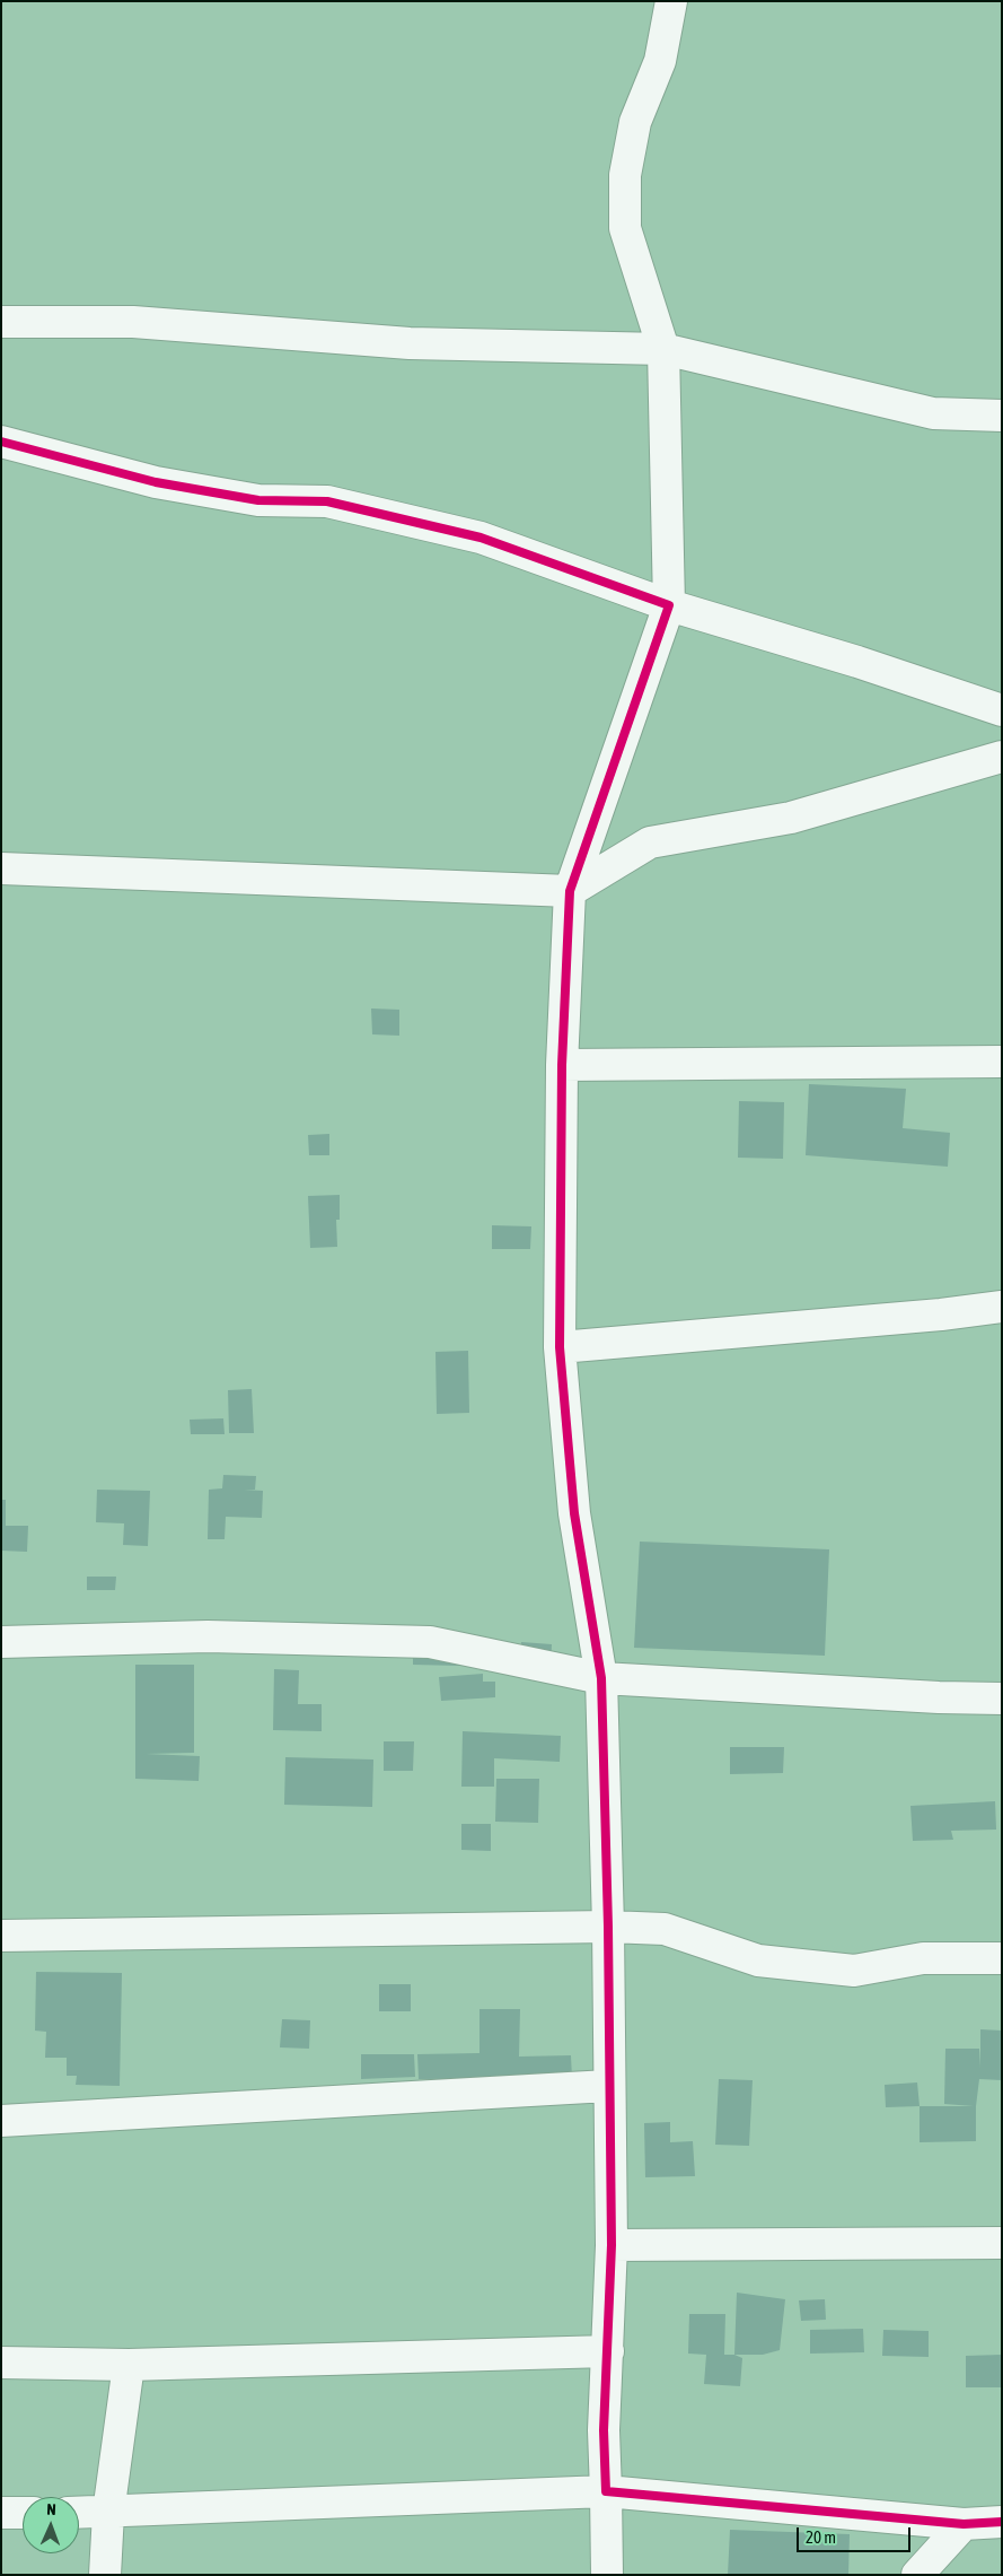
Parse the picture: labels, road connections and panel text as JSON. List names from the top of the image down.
{
  "scale_bar": "20 m",
  "north": "top"
}
